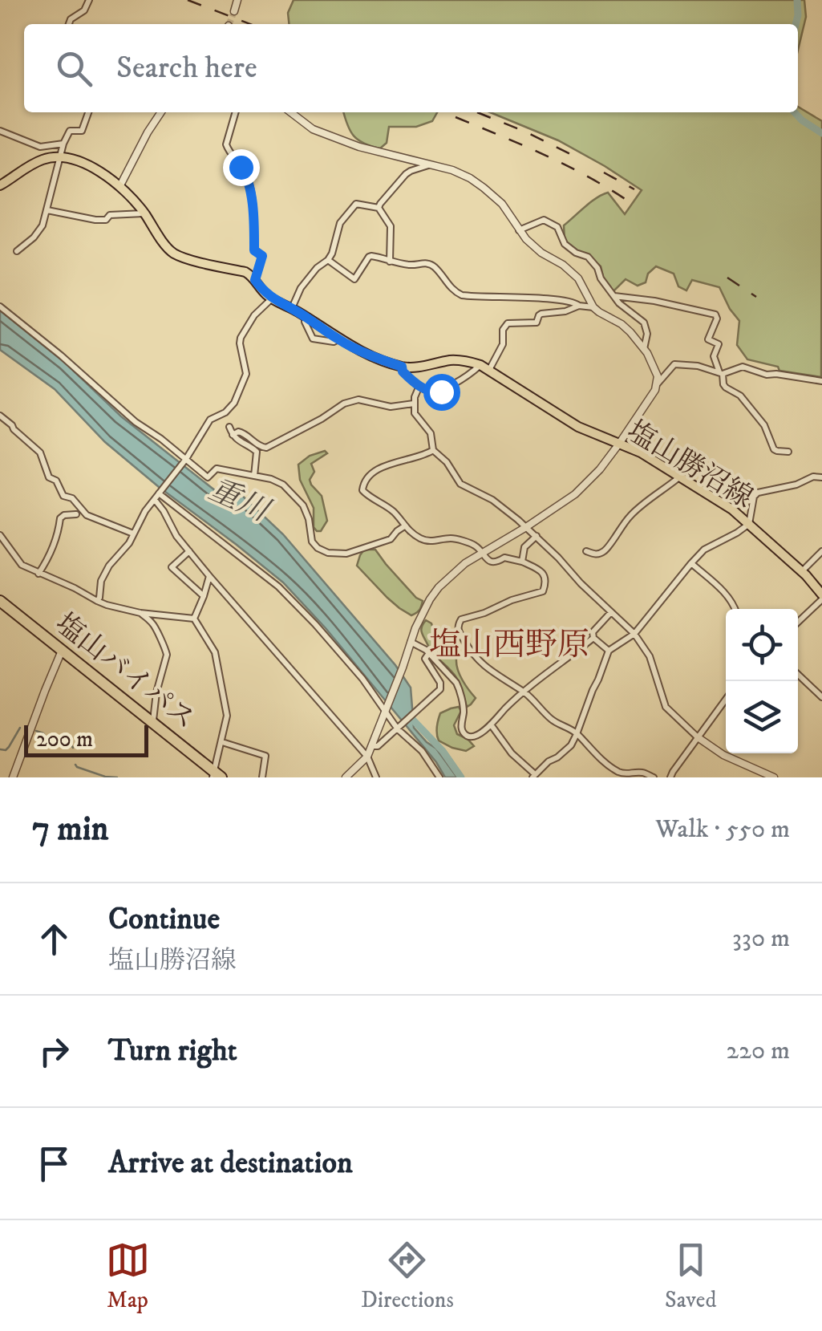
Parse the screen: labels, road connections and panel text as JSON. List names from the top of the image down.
{
  "streets": {
    "highway": ["塩山バイパス"],
    "main road": ["塩山勝沼線"]
  },
  "districts": ["塩山西野原"],
  "water": ["重川"],
  "scale_bar": "200 m",
  "page": {
    "search": "Search here",
    "scale": "200 m",
    "heading": ["7 min", "Walk · 550 m"],
    "list": [
      ["Continue", "塩山勝沼線", "330 m"],
      ["Turn right", "220 m"],
      "Arrive at destination"
    ],
    "nav": ["Map", "Directions", "Saved"]
  }
}
